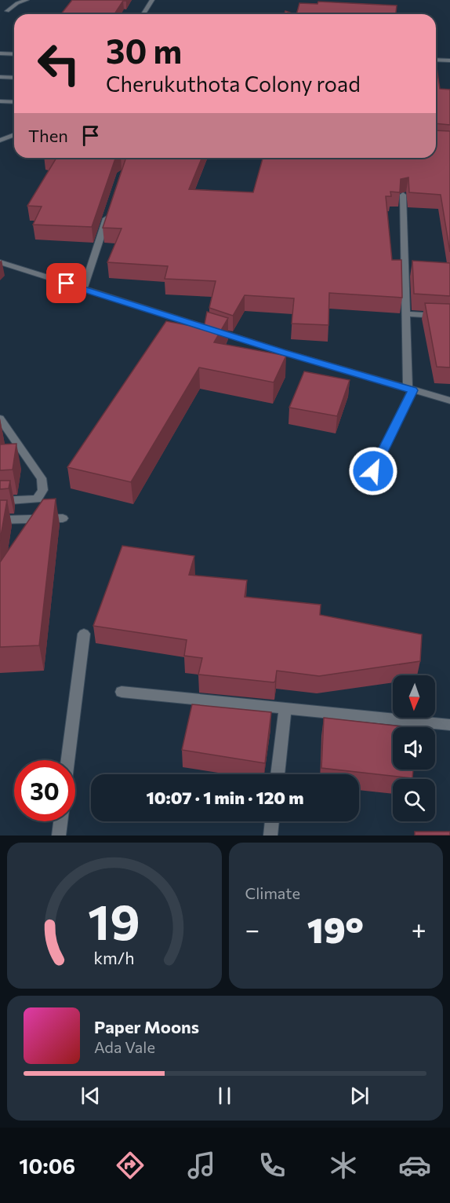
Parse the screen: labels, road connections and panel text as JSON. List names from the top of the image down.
{
  "north": "bottom",
  "page": {
    "turn": ["30 m", "Cherukuthota Colony road"],
    "then": "Then",
    "limit": "30",
    "trip": "10:07 · 1 min · 120 m",
    "tile": "Climate",
    "heat": ["−", "19°", "+"],
    "song": ["Paper Moons", "Ada Vale"],
    "tabs": "10:06",
    "gauge": ["19", "km/h"]
  }
}
